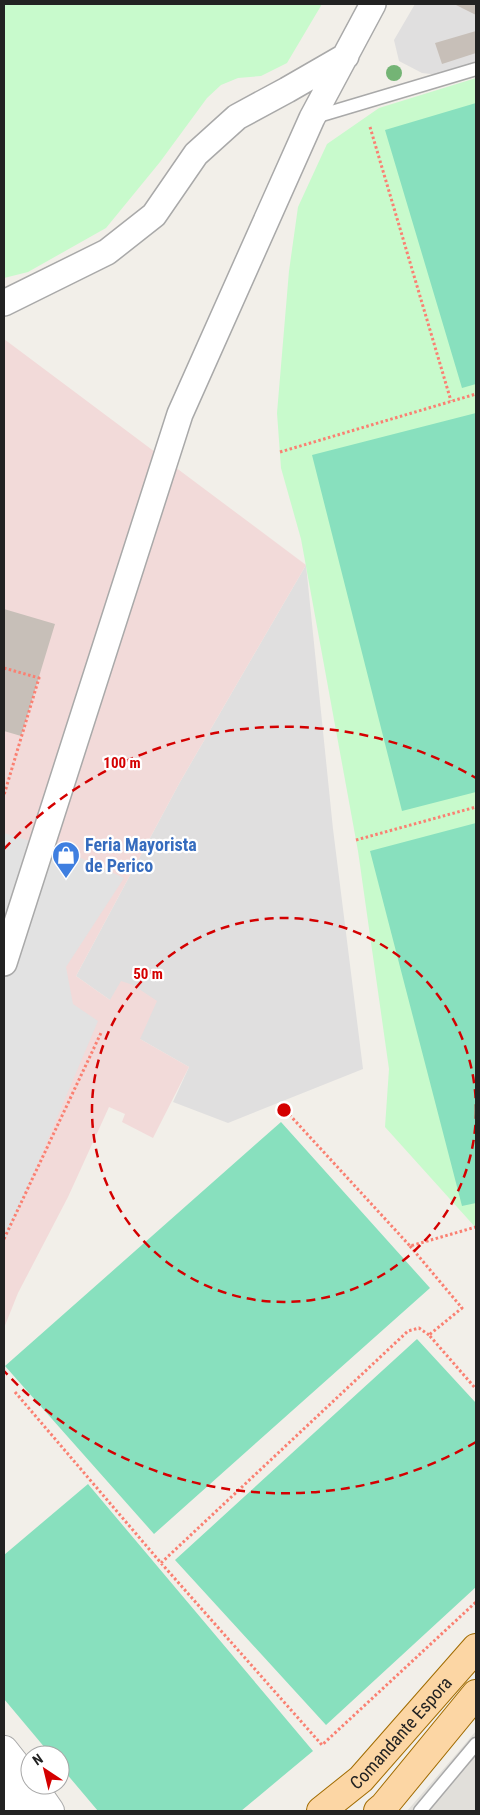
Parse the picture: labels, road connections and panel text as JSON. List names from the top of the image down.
{
  "streets": {
    "main road": ["Comandante Espora"]
  },
  "places": {
    "shop": ["Feria Mayorista de Perico"]
  },
  "north": "top left",
  "rings": ["100 m", "50 m"]
}
